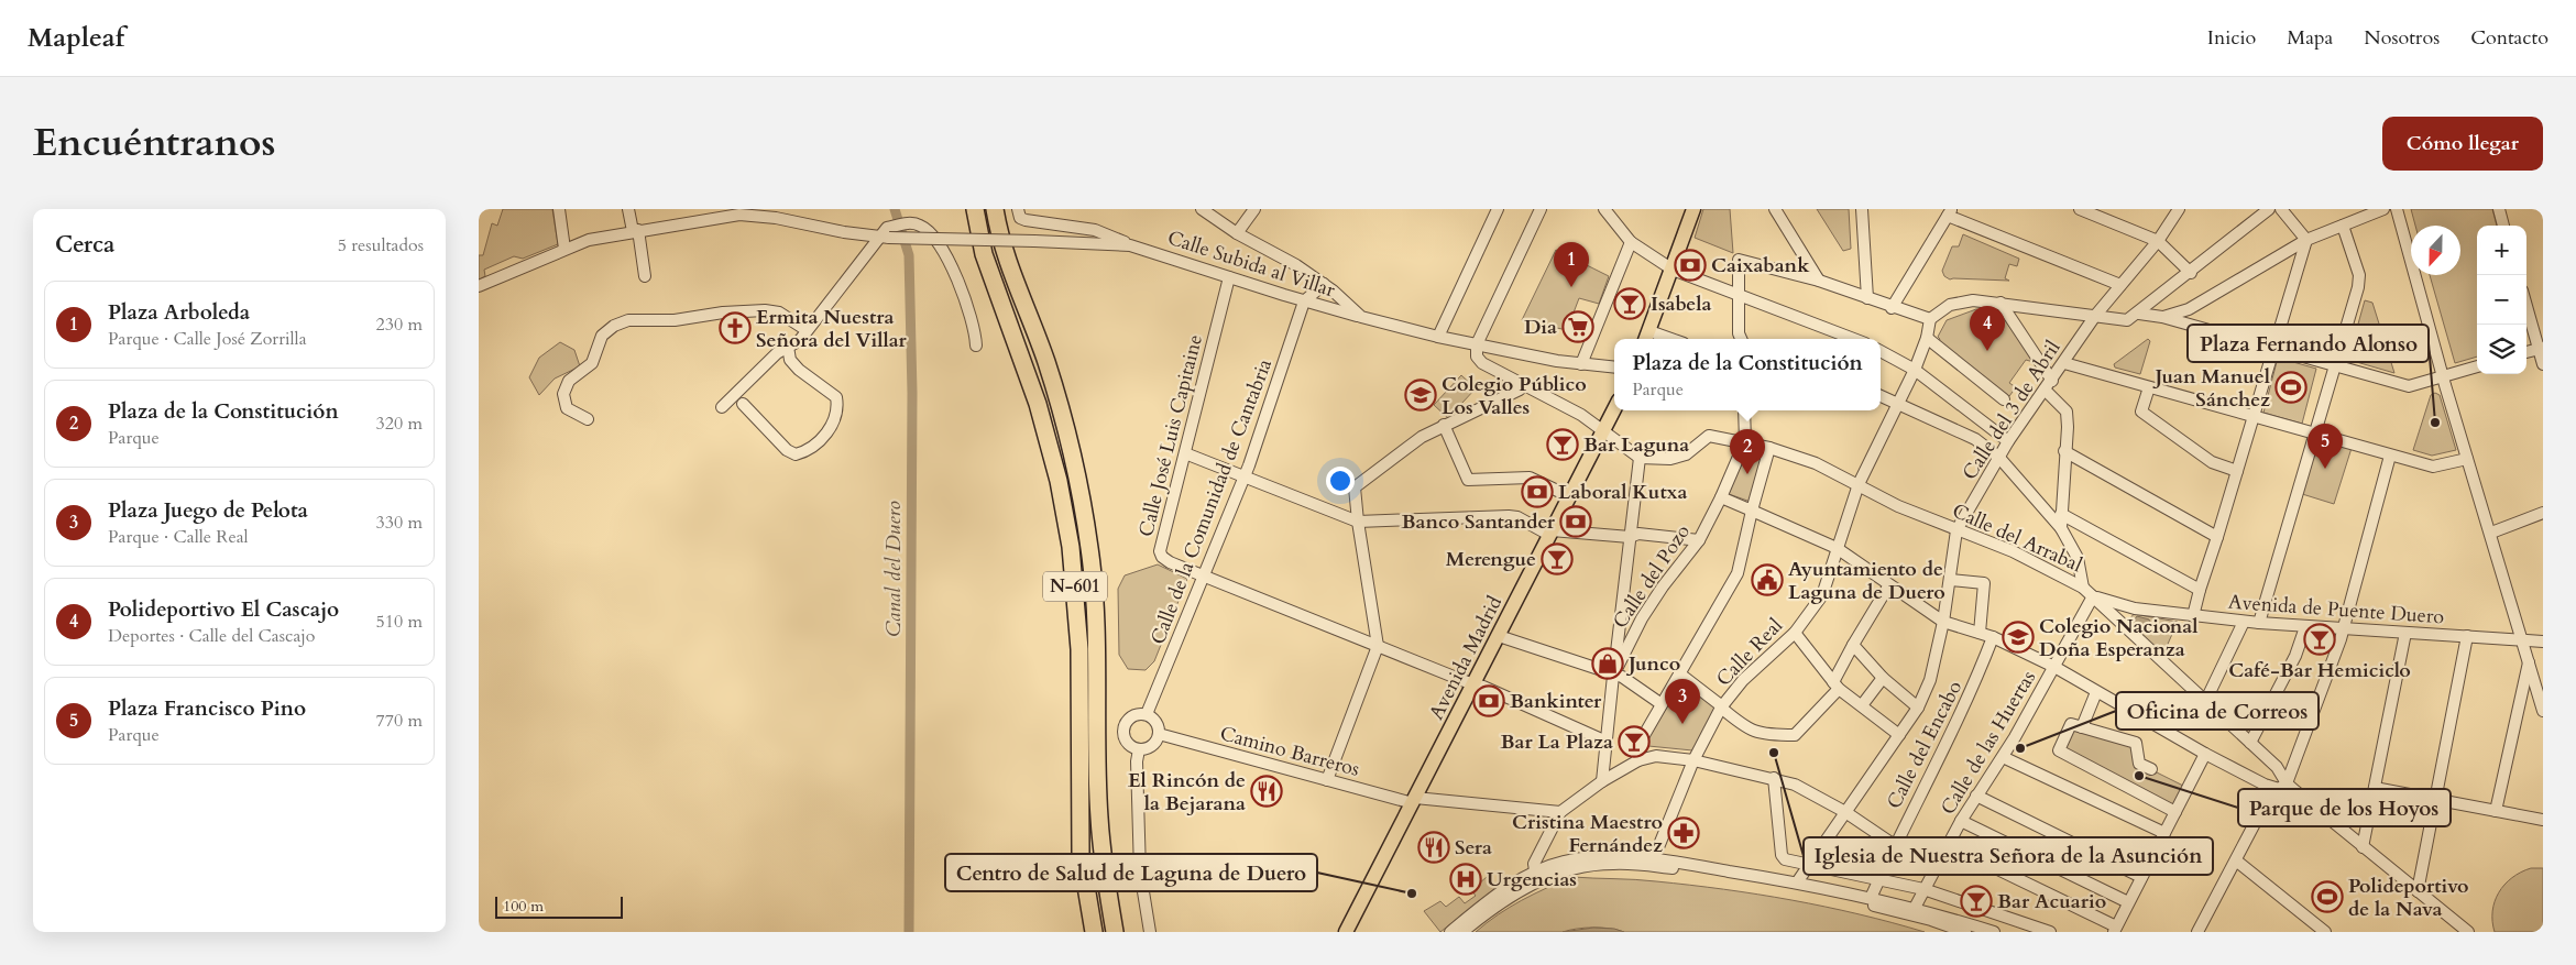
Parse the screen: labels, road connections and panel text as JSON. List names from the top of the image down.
{
  "streets": {
    "highway": ["N-601"],
    "main road": ["Avenida Madrid"],
    "street": [
      "Calle Subida al Villar",
      "Calle del 3 de Abril",
      "Calle José Luis Capitaine",
      "Calle de la Comunidad de Cantabria",
      "Calle del Arrabal",
      "Calle del Pozo",
      "Avenida de Puente Duero",
      "Calle Real",
      "Calle de las Huertas",
      "Calle del Encabo",
      "Camino Barreros"
    ]
  },
  "crossings": [
    ["Calle Subida al Villar", "Calle José Luis Capitaine"],
    ["Calle Subida al Villar", "Calle de la Comunidad de Cantabria"],
    ["Calle del 3 de Abril", "Calle del Arrabal"],
    ["Calle José Luis Capitaine", "Calle de la Comunidad de Cantabria"],
    ["Calle José Luis Capitaine", "Avenida Madrid"],
    ["Calle de la Comunidad de Cantabria", "Camino Barreros"],
    ["Calle del Arrabal", "Calle del Pozo"],
    ["Calle del Arrabal", "Avenida de Puente Duero"],
    ["Calle del Arrabal", "Calle Real"],
    ["Calle del Arrabal", "Calle de las Huertas"],
    ["Avenida de Puente Duero", "Calle de las Huertas"],
    ["Avenida Madrid", "Camino Barreros"]
  ],
  "water": ["Canal del Duero"],
  "places": {
    "bank": [
      "Caixabank",
      "Laboral Kutxa",
      "Banco Santander",
      "Bankinter"
    ],
    "bar": [
      "Isabela",
      "Bar Laguna",
      "Merengue",
      "Café-Bar Hemiciclo",
      "Bar La Plaza",
      "Bar Acuario"
    ],
    "supermarket": ["Dia"],
    "church": ["Ermita Nuestra Señora del Villar"],
    "sports": ["Juan Manuel Sánchez", "Polideportivo de la Nava"],
    "school or university": ["Colegio Público Los Valles", "Colegio Nacional Doña Esperanza"],
    "other": [
      "Plaza Fernando Alonso",
      "Oficina de Correos",
      "Iglesia de Nuestra Señora de la Asunción",
      "Parque de los Hoyos",
      "Centro de Salud de Laguna de Duero"
    ],
    "public building": ["Ayuntamiento de Laguna de Duero"],
    "shop": ["Junco"],
    "restaurant": ["El Rincón de la Bejarana", "Sera"],
    "pharmacy": ["Cristina Maestro Fernández"],
    "hospital": ["Urgencias"]
  },
  "scale_bar": "100 m",
  "north": "bottom",
  "page": {
    "header": "Mapleaf",
    "nav": [
      "Inicio",
      "Mapa",
      "Nosotros",
      "Contacto"
    ],
    "title": "Encuéntranos",
    "buttons": "Cómo llegar",
    "heading": ["Cerca", "5 resultados"],
    "map_buttons": ["+", "−"],
    "pins": [
      "1",
      "4",
      "5",
      "2",
      "3"
    ],
    "list": [
      {
        "mark": "1",
        "name": "Plaza Arboleda",
        "note": "Parque · Calle José Zorrilla",
        "value": "230 m"
      },
      {
        "mark": "2",
        "name": "Plaza de la Constitución",
        "note": "Parque",
        "value": "320 m"
      },
      {
        "mark": "3",
        "name": "Plaza Juego de Pelota",
        "note": "Parque · Calle Real",
        "value": "330 m"
      },
      {
        "mark": "4",
        "name": "Polideportivo El Cascajo",
        "note": "Deportes · Calle del Cascajo",
        "value": "510 m"
      },
      {
        "mark": "5",
        "name": "Plaza Francisco Pino",
        "note": "Parque",
        "value": "770 m"
      }
    ],
    "popup": ["Plaza de la Constitución", "Parque"],
    "scale": "100 m"
  }
}
